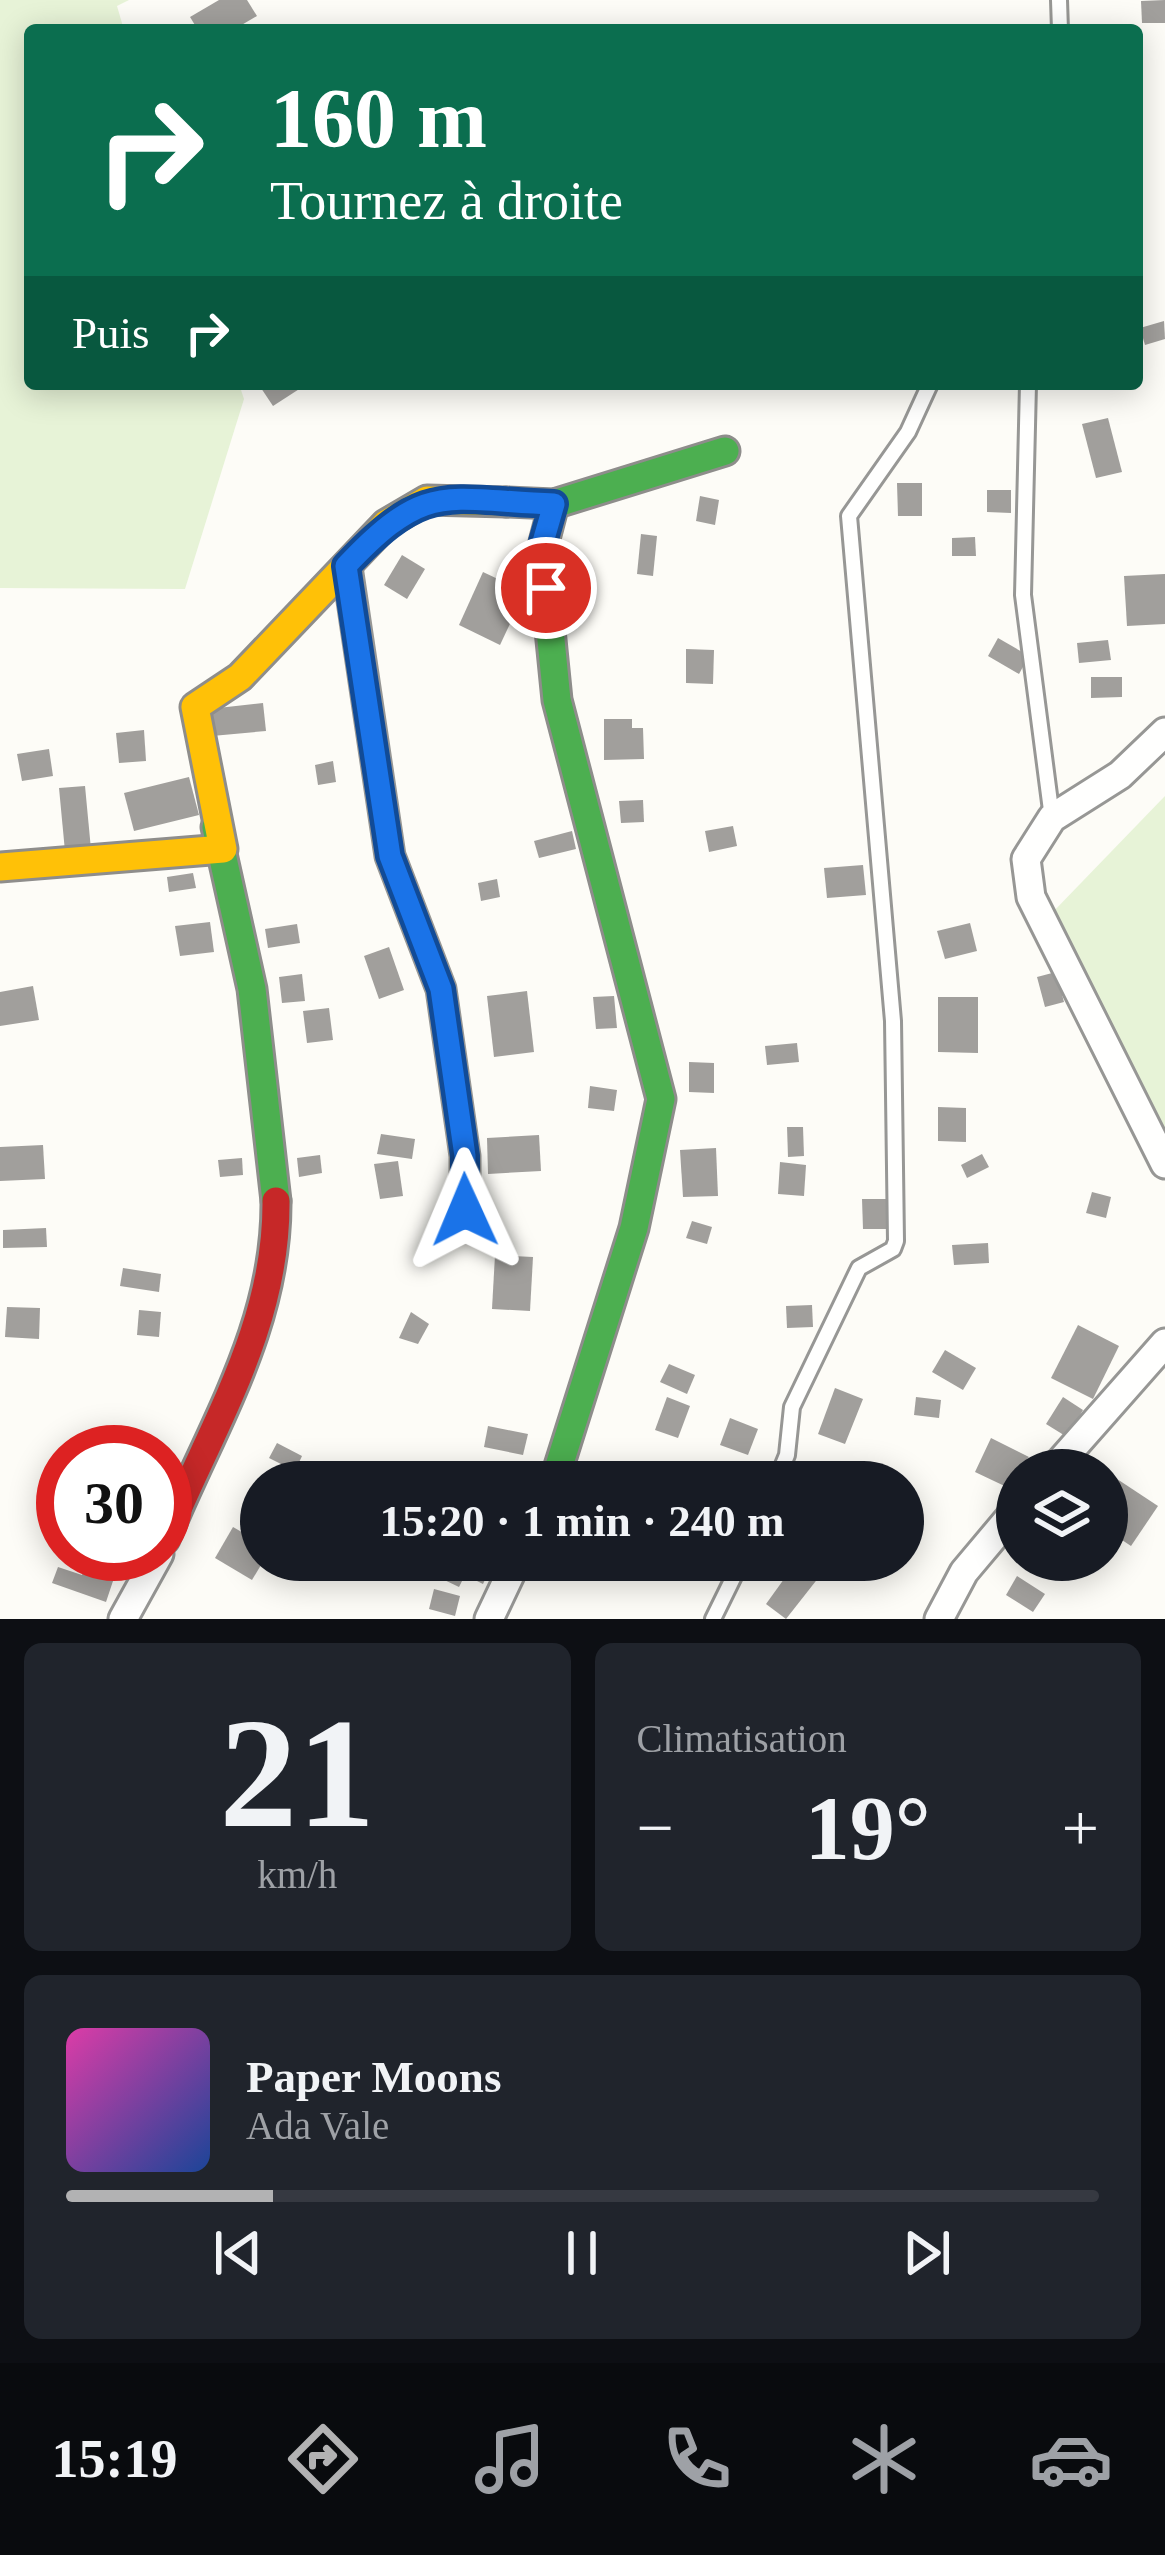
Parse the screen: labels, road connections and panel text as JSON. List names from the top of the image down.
{
  "page": {
    "turn": ["160 m", "Tournez à droite"],
    "then": "Puis",
    "limit": "30",
    "trip": "15:20 · 1 min · 240 m",
    "tile": [
      ["21", "km/h"],
      "Climatisation"
    ],
    "heat": ["−", "19°", "+"],
    "song": ["Paper Moons", "Ada Vale"],
    "tabs": "15:19"
  }
}
